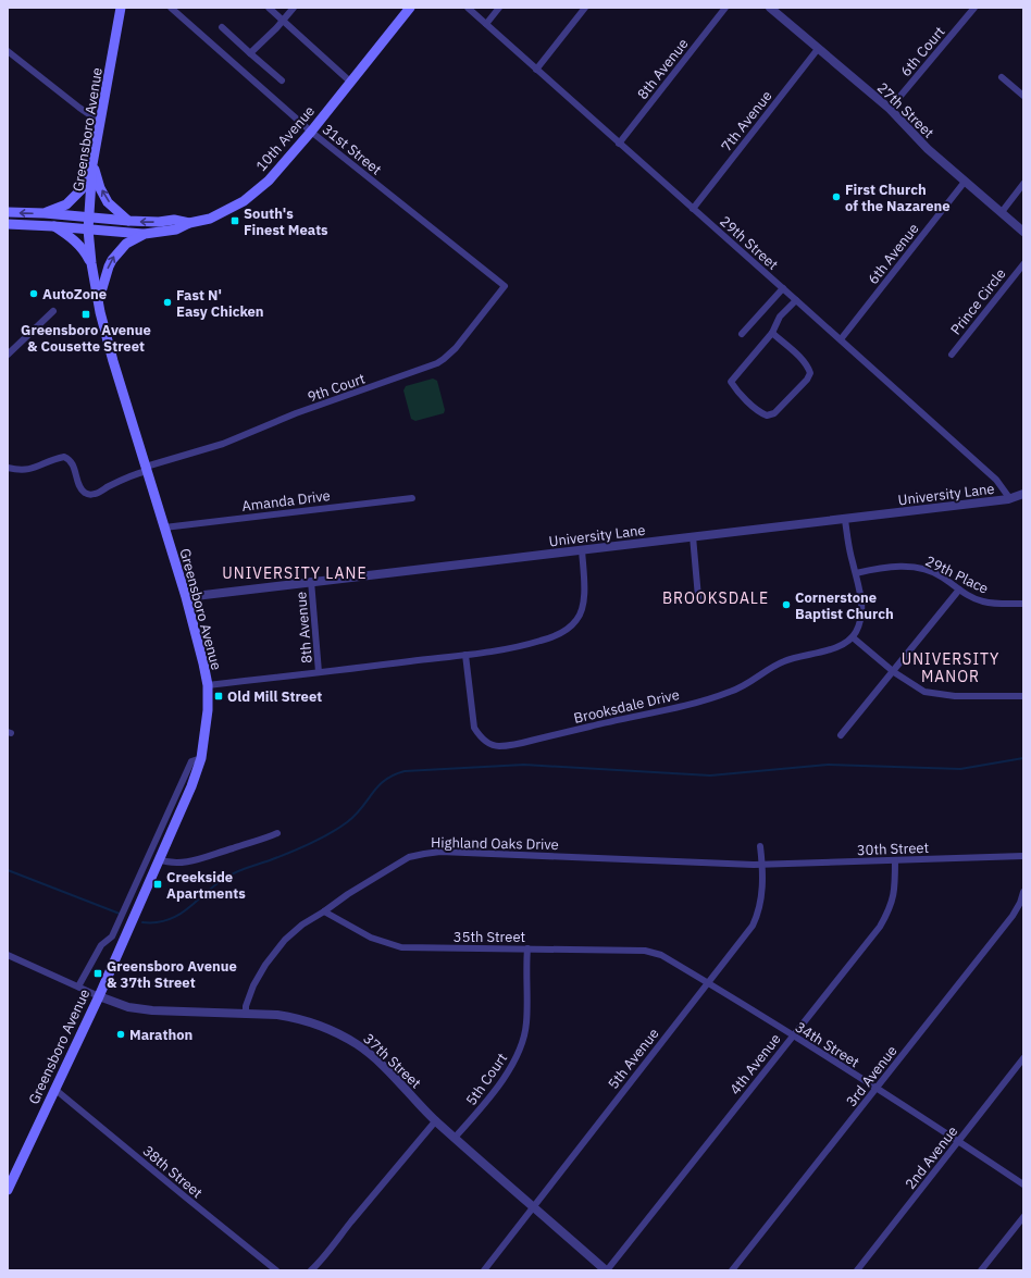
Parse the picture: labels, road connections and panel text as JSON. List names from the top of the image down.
{
  "streets": {
    "main road": ["Greensboro Avenue", "10th Avenue"],
    "street": [
      "6th Court",
      "8th Avenue",
      "27th Street",
      "7th Avenue",
      "31st Street",
      "29th Street",
      "6th Avenue",
      "Prince Circle",
      "9th Court",
      "University Lane",
      "Amanda Drive",
      "29th Place",
      "Brooksdale Drive",
      "Highland Oaks Drive",
      "30th Street",
      "35th Street",
      "34th Street",
      "5th Avenue",
      "37th Street",
      "4th Avenue",
      "3rd Avenue",
      "5th Court",
      "2nd Avenue",
      "38th Street"
    ]
  },
  "crossings": [
    ["6th Court", "27th Street"],
    ["8th Avenue", "29th Street"],
    ["8th Avenue", "University Lane"],
    ["27th Street", "7th Avenue"],
    ["27th Street", "6th Avenue"],
    ["7th Avenue", "29th Street"],
    ["Greensboro Avenue", "9th Court"],
    ["Greensboro Avenue", "University Lane"],
    ["Greensboro Avenue", "Amanda Drive"],
    ["Greensboro Avenue", "37th Street"],
    ["Greensboro Avenue", "38th Street"],
    ["10th Avenue", "31st Street"],
    ["31st Street", "9th Court"],
    ["29th Street", "6th Avenue"],
    ["29th Street", "University Lane"],
    ["Highland Oaks Drive", "30th Street"],
    ["Highland Oaks Drive", "35th Street"],
    ["Highland Oaks Drive", "5th Avenue"],
    ["Highland Oaks Drive", "37th Street"],
    ["30th Street", "5th Avenue"],
    ["30th Street", "4th Avenue"],
    ["35th Street", "34th Street"],
    ["35th Street", "5th Court"],
    ["34th Street", "5th Avenue"],
    ["34th Street", "4th Avenue"],
    ["34th Street", "3rd Avenue"],
    ["34th Street", "2nd Avenue"],
    ["5th Avenue", "37th Street"],
    ["37th Street", "4th Avenue"],
    ["37th Street", "5th Court"]
  ],
  "districts": ["UNIVERSITY LANE", "BROOKSDALE", "UNIVERSITY MANOR"],
  "places": {
    "other": [
      "First Church of the Nazarene",
      "AutoZone",
      "Fast N' Easy Chicken",
      "Cornerstone Baptist Church",
      "Marathon"
    ],
    "transit": [
      "South's Finest Meats",
      "Greensboro Avenue & Cousette Street",
      "Old Mill Street",
      "Creekside Apartments",
      "Greensboro Avenue & 37th Street"
    ]
  }
}
